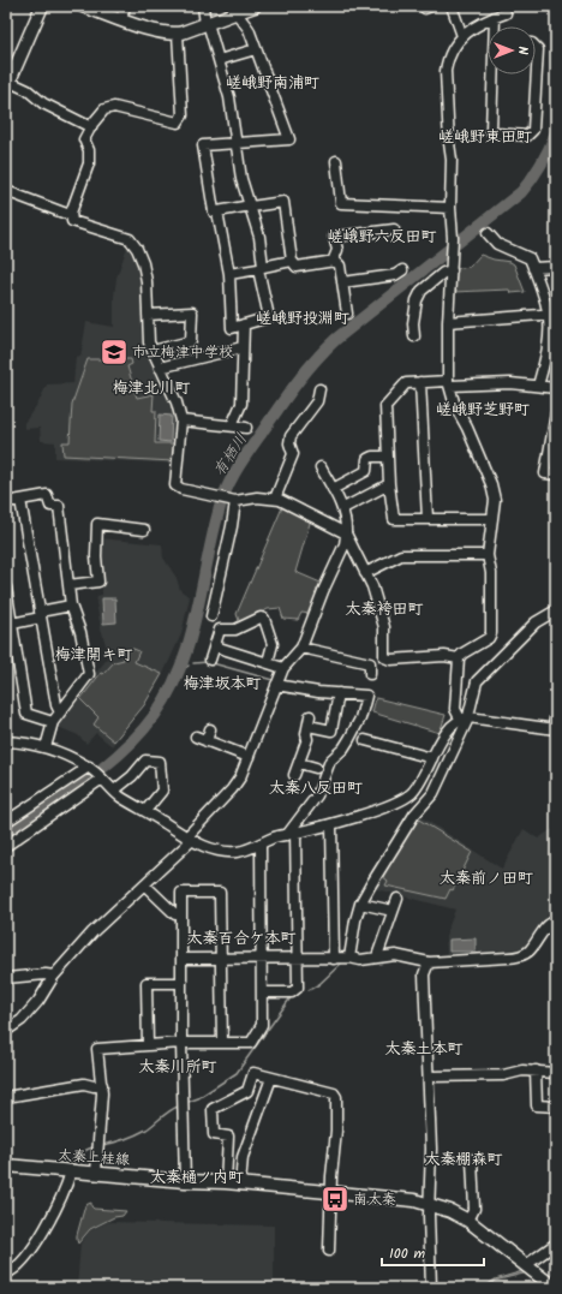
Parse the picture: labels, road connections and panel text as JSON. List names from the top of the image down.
{
  "streets": {
    "main road": ["太秦上桂線"]
  },
  "districts": [
    "嵯峨野南浦町",
    "嵯峨野東田町",
    "嵯峨野六反田町",
    "嵯峨野投淵町",
    "梅津北川町",
    "嵯峨野芝野町",
    "太秦袴田町",
    "梅津開キ町",
    "梅津坂本町",
    "太秦八反田町",
    "太秦前ノ田町",
    "太秦百合ケ本町",
    "太秦土本町",
    "太秦川所町",
    "太秦棚森町",
    "太秦樋ノ内町"
  ],
  "water": ["有栖川"],
  "places": {
    "school or university": ["市立梅津中学校"],
    "bus stop": ["南太秦"]
  },
  "scale_bar": "100 m",
  "north": "right"
}
